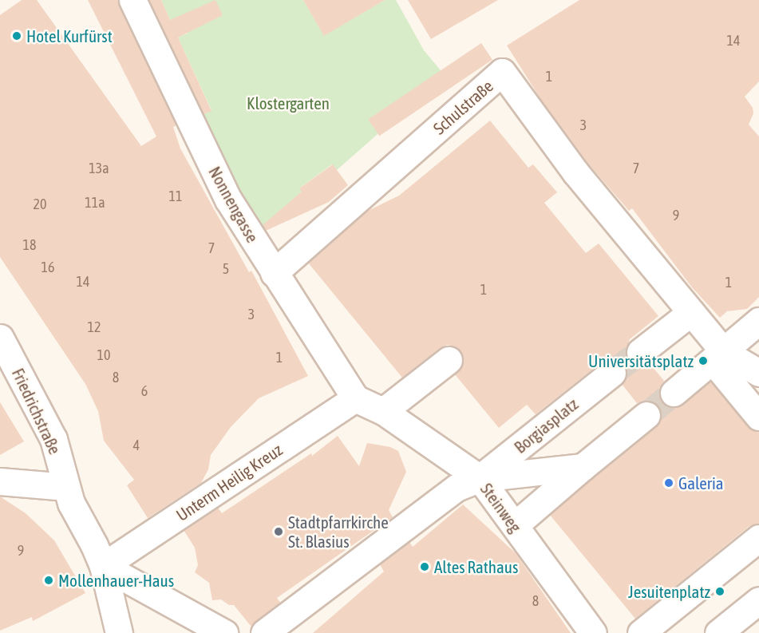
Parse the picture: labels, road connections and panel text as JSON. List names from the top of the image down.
{
  "streets": {
    "street": [
      "Schulstraße",
      "Nonnengasse",
      "Friedrichstraße",
      "Borgiasplatz",
      "Unterm Heilig Kreuz",
      "Steinweg"
    ]
  },
  "crossings": [
    ["Schulstraße", "Nonnengasse"],
    ["Nonnengasse", "Unterm Heilig Kreuz"],
    ["Nonnengasse", "Steinweg"],
    ["Borgiasplatz", "Steinweg"],
    ["Unterm Heilig Kreuz", "Steinweg"]
  ],
  "parks": ["Klostergarten"],
  "places": [
    "Hotel Kurfürst",
    "Universitätsplatz",
    "Galeria",
    "Stadtpfarrkirche St. Blasius",
    "Altes Rathaus",
    "Mollenhauer-Haus",
    "Jesuitenplatz"
  ],
  "house_numbers": [
    "14",
    "1",
    "3",
    "13a",
    "7",
    "11",
    "11a",
    "20",
    "9",
    "18",
    "7",
    "16",
    "5",
    "14",
    "1",
    "1",
    "3",
    "12",
    "10",
    "1",
    "8",
    "6",
    "4",
    "9",
    "8"
  ]
}
